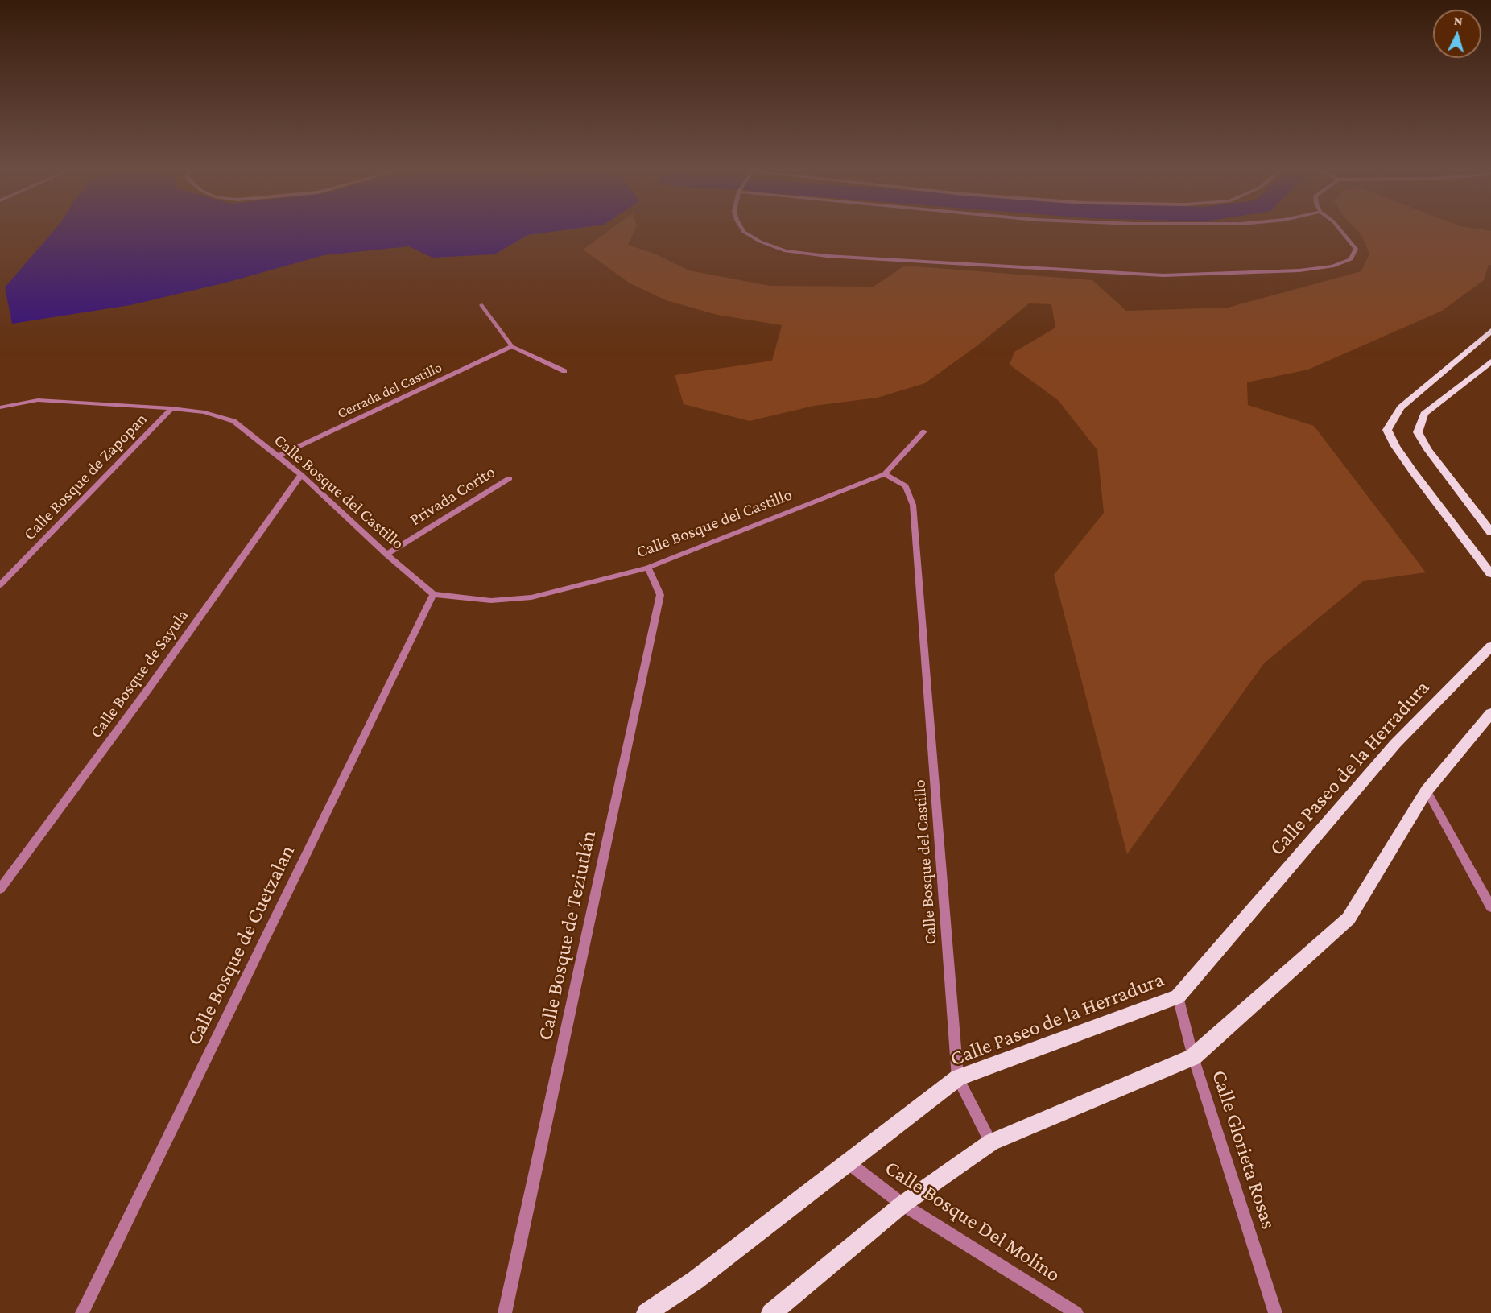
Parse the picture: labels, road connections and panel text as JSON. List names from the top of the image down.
{
  "streets": {
    "main road": ["Calle Paseo de la Herradura"],
    "street": [
      "Cerrada del Castillo",
      "Calle Bosque de Zapopan",
      "Calle Bosque del Castillo",
      "Privada Corito",
      "Calle Bosque de Sayula",
      "Calle Bosque de Teziutlán",
      "Calle Bosque de Cuetzalan",
      "Calle Glorieta Rosas",
      "Calle Bosque Del Molino"
    ]
  },
  "crossings": [
    ["Cerrada del Castillo", "Calle Bosque del Castillo"],
    ["Calle Bosque de Zapopan", "Calle Bosque del Castillo"],
    ["Calle Bosque del Castillo", "Privada Corito"],
    ["Calle Bosque del Castillo", "Calle Bosque de Sayula"],
    ["Calle Bosque del Castillo", "Calle Paseo de la Herradura"],
    ["Calle Bosque del Castillo", "Calle Bosque de Teziutlán"],
    ["Calle Bosque del Castillo", "Calle Bosque de Cuetzalan"],
    ["Calle Paseo de la Herradura", "Calle Glorieta Rosas"],
    ["Calle Paseo de la Herradura", "Calle Bosque Del Molino"]
  ],
  "north": "top"
}
